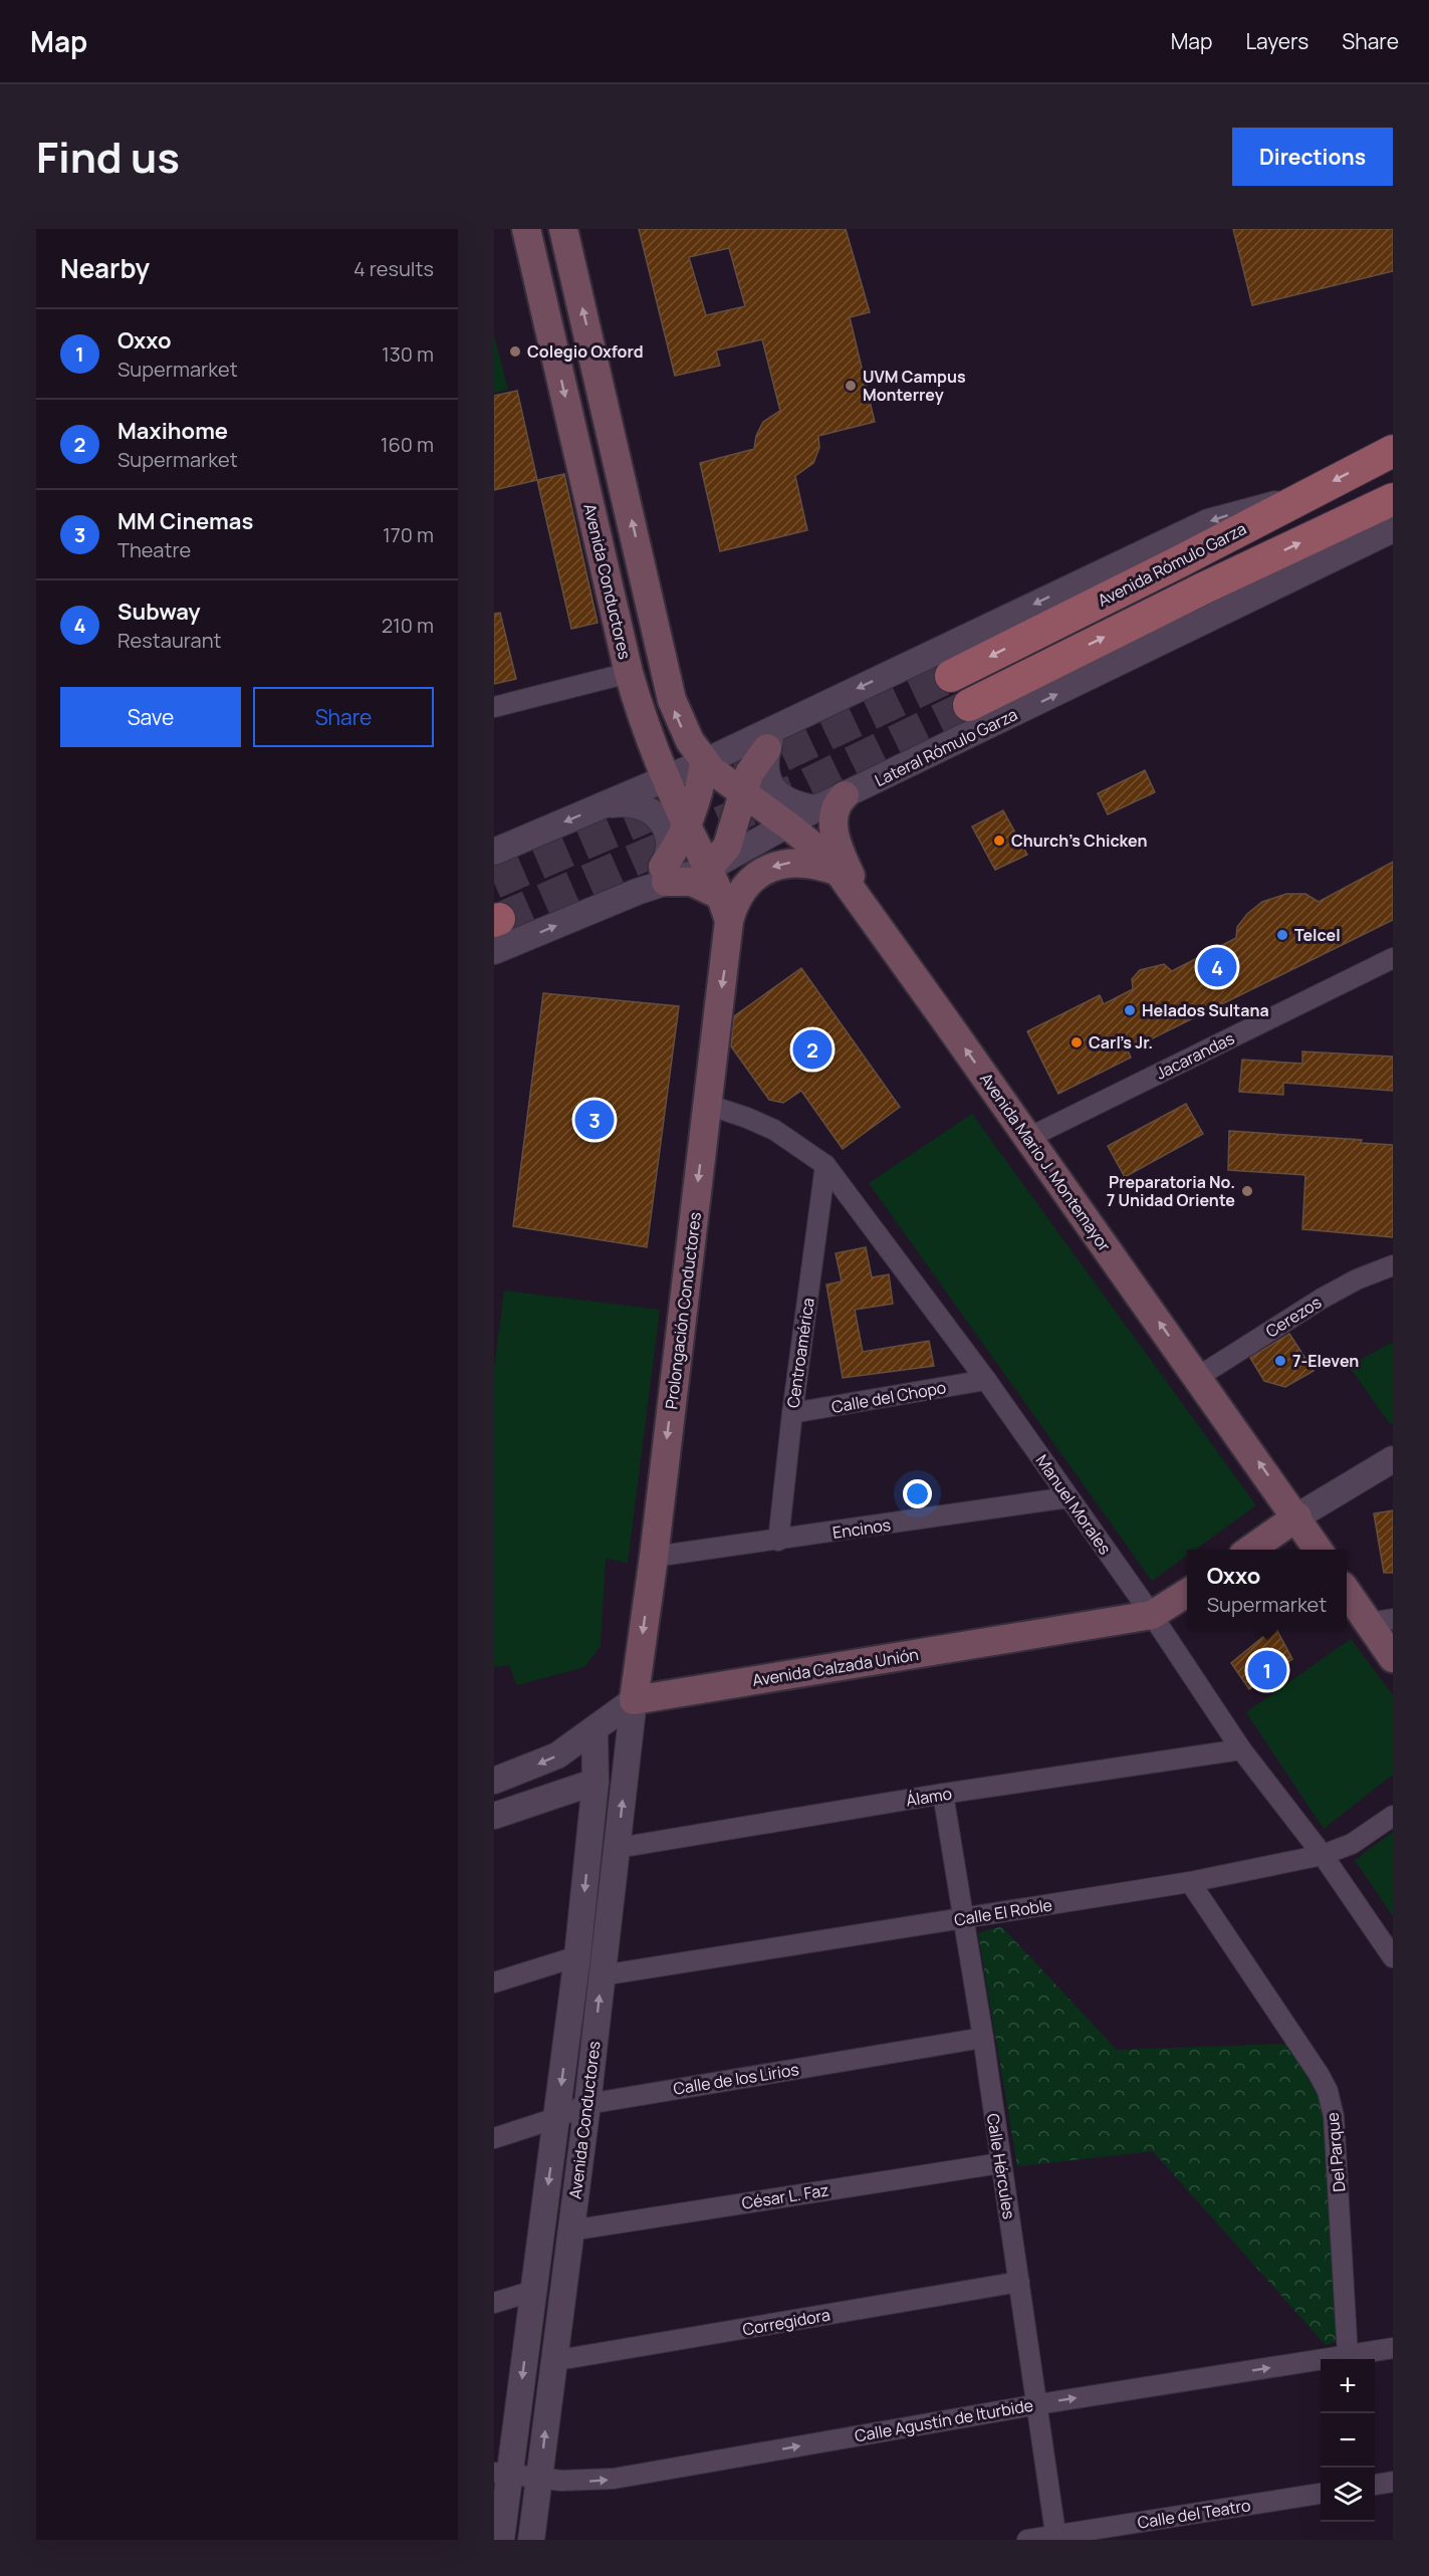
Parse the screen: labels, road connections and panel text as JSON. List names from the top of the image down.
{
  "streets": {
    "main road": [
      "Avenida Rómulo Garza",
      "Avenida Conductores",
      "Avenida Mario J. Montemayor",
      "Prolongación Conductores",
      "Avenida Calzada Unión"
    ],
    "street": [
      "Lateral Rómulo Garza",
      "Jacarandas",
      "Cerezos",
      "Centroamérica",
      "Calle del Chopo",
      "Manuel Morales",
      "Encinos",
      "Álamo",
      "Calle El Roble",
      "Calle de los Lirios",
      "Del Parque",
      "Calle Hércules",
      "César L. Faz",
      "Corregidora",
      "Calle Agustín de Iturbide",
      "Calle del Teatro"
    ]
  },
  "crossings": [
    ["Avenida Conductores", "Lateral Rómulo Garza"],
    ["Avenida Conductores", "Prolongación Conductores"],
    ["Avenida Conductores", "Avenida Calzada Unión"],
    ["Avenida Conductores", "Álamo"],
    ["Avenida Conductores", "Calle El Roble"],
    ["Avenida Conductores", "Calle de los Lirios"],
    ["Avenida Conductores", "César L. Faz"],
    ["Avenida Conductores", "Corregidora"],
    ["Avenida Conductores", "Calle Agustín de Iturbide"],
    ["Lateral Rómulo Garza", "Avenida Mario J. Montemayor"],
    ["Jacarandas", "Avenida Mario J. Montemayor"],
    ["Avenida Mario J. Montemayor", "Prolongación Conductores"],
    ["Avenida Mario J. Montemayor", "Cerezos"],
    ["Prolongación Conductores", "Manuel Morales"],
    ["Prolongación Conductores", "Encinos"],
    ["Prolongación Conductores", "Avenida Calzada Unión"],
    ["Centroamérica", "Calle del Chopo"],
    ["Centroamérica", "Manuel Morales"],
    ["Centroamérica", "Encinos"],
    ["Calle del Chopo", "Manuel Morales"],
    ["Manuel Morales", "Encinos"],
    ["Manuel Morales", "Avenida Calzada Unión"],
    ["Manuel Morales", "Álamo"],
    ["Manuel Morales", "Calle El Roble"],
    ["Álamo", "Calle Hércules"],
    ["Calle El Roble", "Del Parque"],
    ["Calle El Roble", "Calle Hércules"],
    ["Calle de los Lirios", "Calle Hércules"],
    ["Del Parque", "Calle Agustín de Iturbide"],
    ["Calle Hércules", "César L. Faz"],
    ["Calle Hércules", "Corregidora"],
    ["Calle Hércules", "Calle Agustín de Iturbide"],
    ["Calle Hércules", "Calle del Teatro"]
  ],
  "one_way": ["Avenida Mario J. Montemayor", "Prolongación Conductores", "Calle Agustín de Iturbide"],
  "places": [
    "Colegio Oxford",
    "UVM Campus Monterrey",
    "Church's Chicken",
    "Telcel",
    "Helados Sultana",
    "Carl's Jr.",
    "Preparatoria No. 7 Unidad Oriente",
    "7-Eleven"
  ],
  "page": {
    "header": "Map",
    "nav": ["Map", "Layers", "Share"],
    "title": "Find us",
    "buttons": [
      "Directions",
      ["Save", "Share"]
    ],
    "heading": ["Nearby", "4 results"],
    "list": [
      {
        "mark": "1",
        "name": "Oxxo",
        "note": "Supermarket",
        "value": "130 m"
      },
      {
        "mark": "2",
        "name": "Maxihome",
        "note": "Supermarket",
        "value": "160 m"
      },
      {
        "mark": "3",
        "name": "MM Cinemas",
        "note": "Theatre",
        "value": "170 m"
      },
      {
        "mark": "4",
        "name": "Subway",
        "note": "Restaurant",
        "value": "210 m"
      }
    ],
    "pins": [
      "4",
      "2",
      "3",
      "1"
    ],
    "popup": ["Oxxo", "Supermarket"],
    "map_buttons": ["+", "−"]
  }
}
